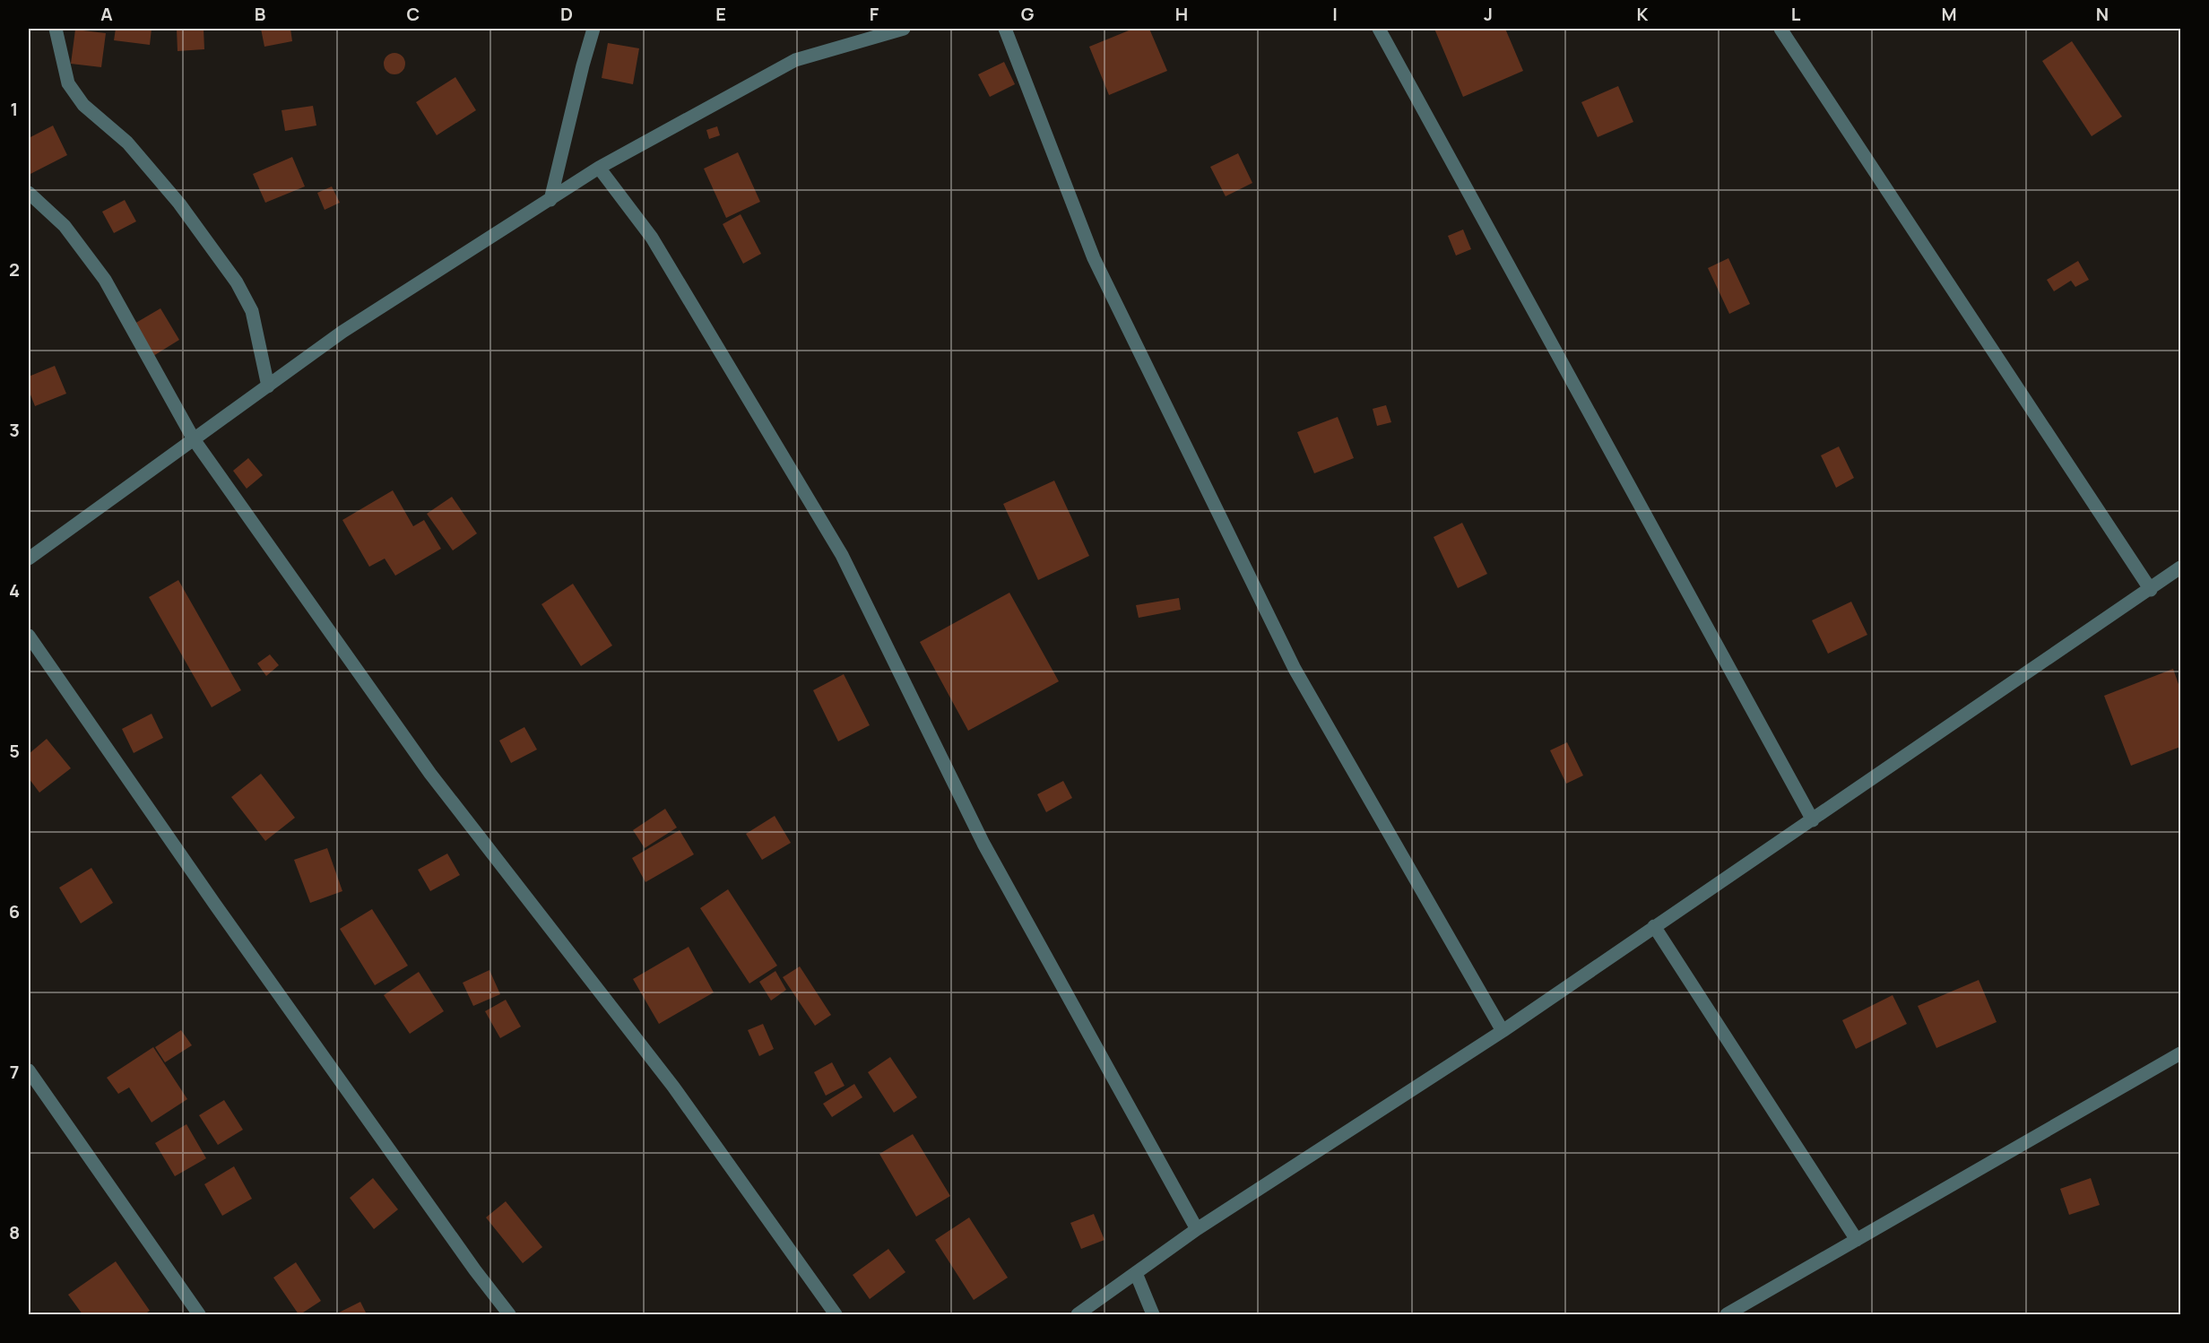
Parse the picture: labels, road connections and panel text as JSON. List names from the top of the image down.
{
  "grid": {
    "columns": [
      "A",
      "B",
      "C",
      "D",
      "E",
      "F",
      "G",
      "H",
      "I",
      "J",
      "K",
      "L",
      "M",
      "N"
    ],
    "rows": [
      "1",
      "2",
      "3",
      "4",
      "5",
      "6",
      "7",
      "8"
    ]
  }
}
